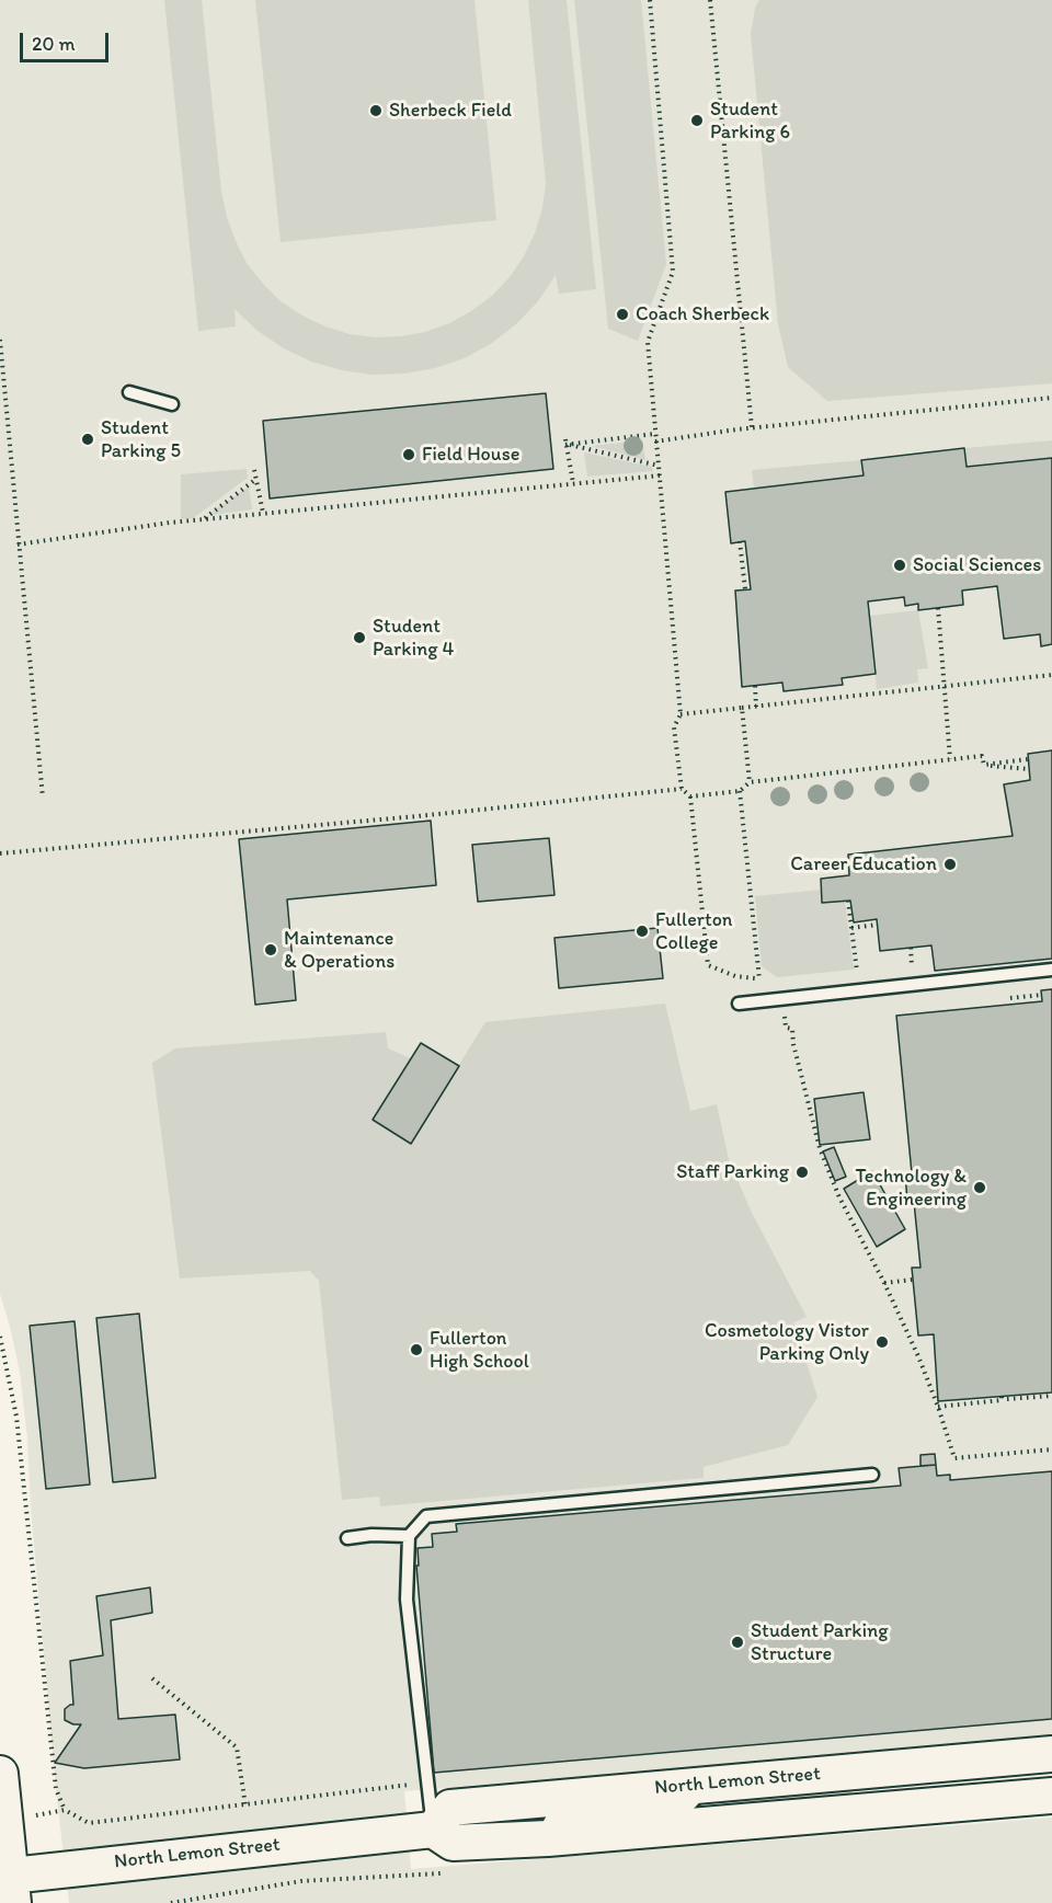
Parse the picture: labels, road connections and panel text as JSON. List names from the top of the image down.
{
  "streets": {
    "street": ["North Lemon Street"]
  },
  "places": [
    "Sherbeck Field",
    "Student Parking 6",
    "Coach Sherbeck",
    "Student Parking 5",
    "Field House",
    "Social Sciences",
    "Student Parking 4",
    "Career Education",
    "Fullerton College",
    "Maintenance & Operations",
    "Staff Parking",
    "Technology & Engineering",
    "Cosmetology Vistor Parking Only",
    "Fullerton High School",
    "Student Parking Structure"
  ],
  "scale_bar": "20 m"
}
